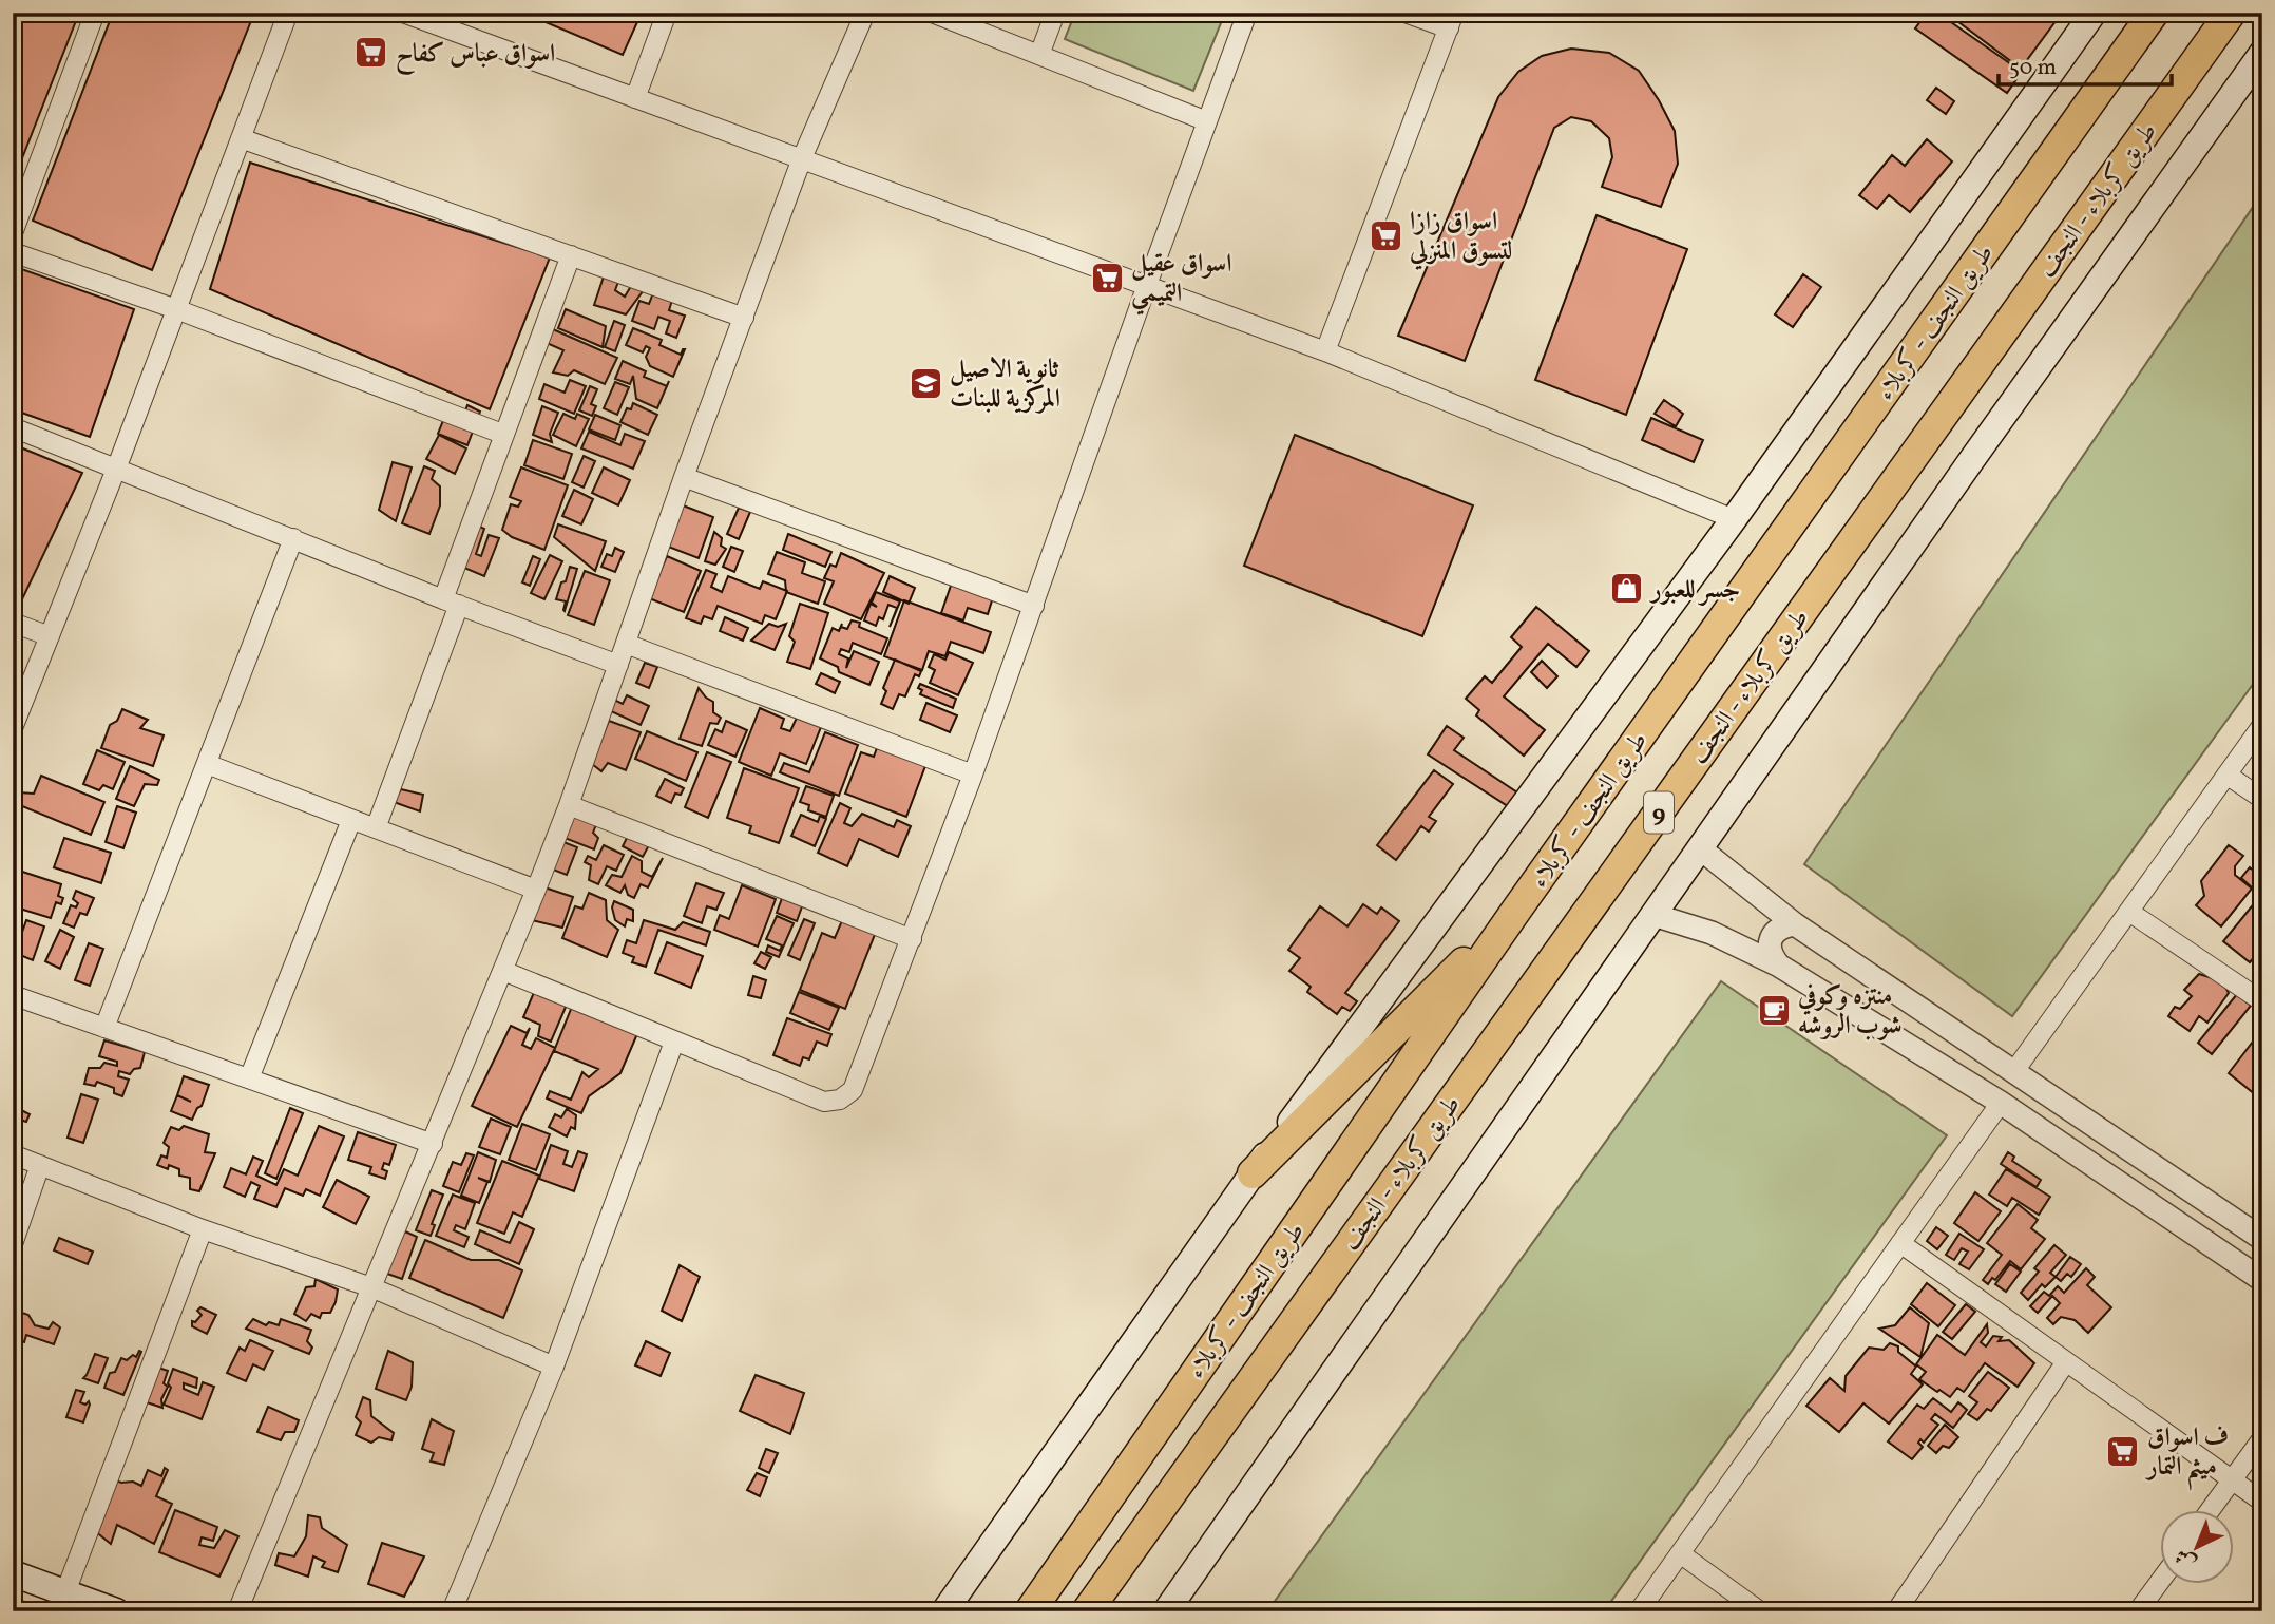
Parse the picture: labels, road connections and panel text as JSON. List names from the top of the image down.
{
  "streets": {
    "highway": ["طريق کربلاء - النجف", "طريق النجف - کربلاء", "9"]
  },
  "places": {
    "supermarket": [
      "اسواق عباس كفاح",
      "اسواق زازا لتسوق المنزلي",
      "اسواق عقيل التميمي",
      "ف اسواق ميثم التمار"
    ],
    "school or university": ["ثانوية الاصيل المركزية للبنات"],
    "shop": ["جسر للعبور"],
    "cafe": ["منتزه وكوفي شوب الروشه"]
  },
  "scale_bar": "50 m",
  "north": "bottom left"
}
